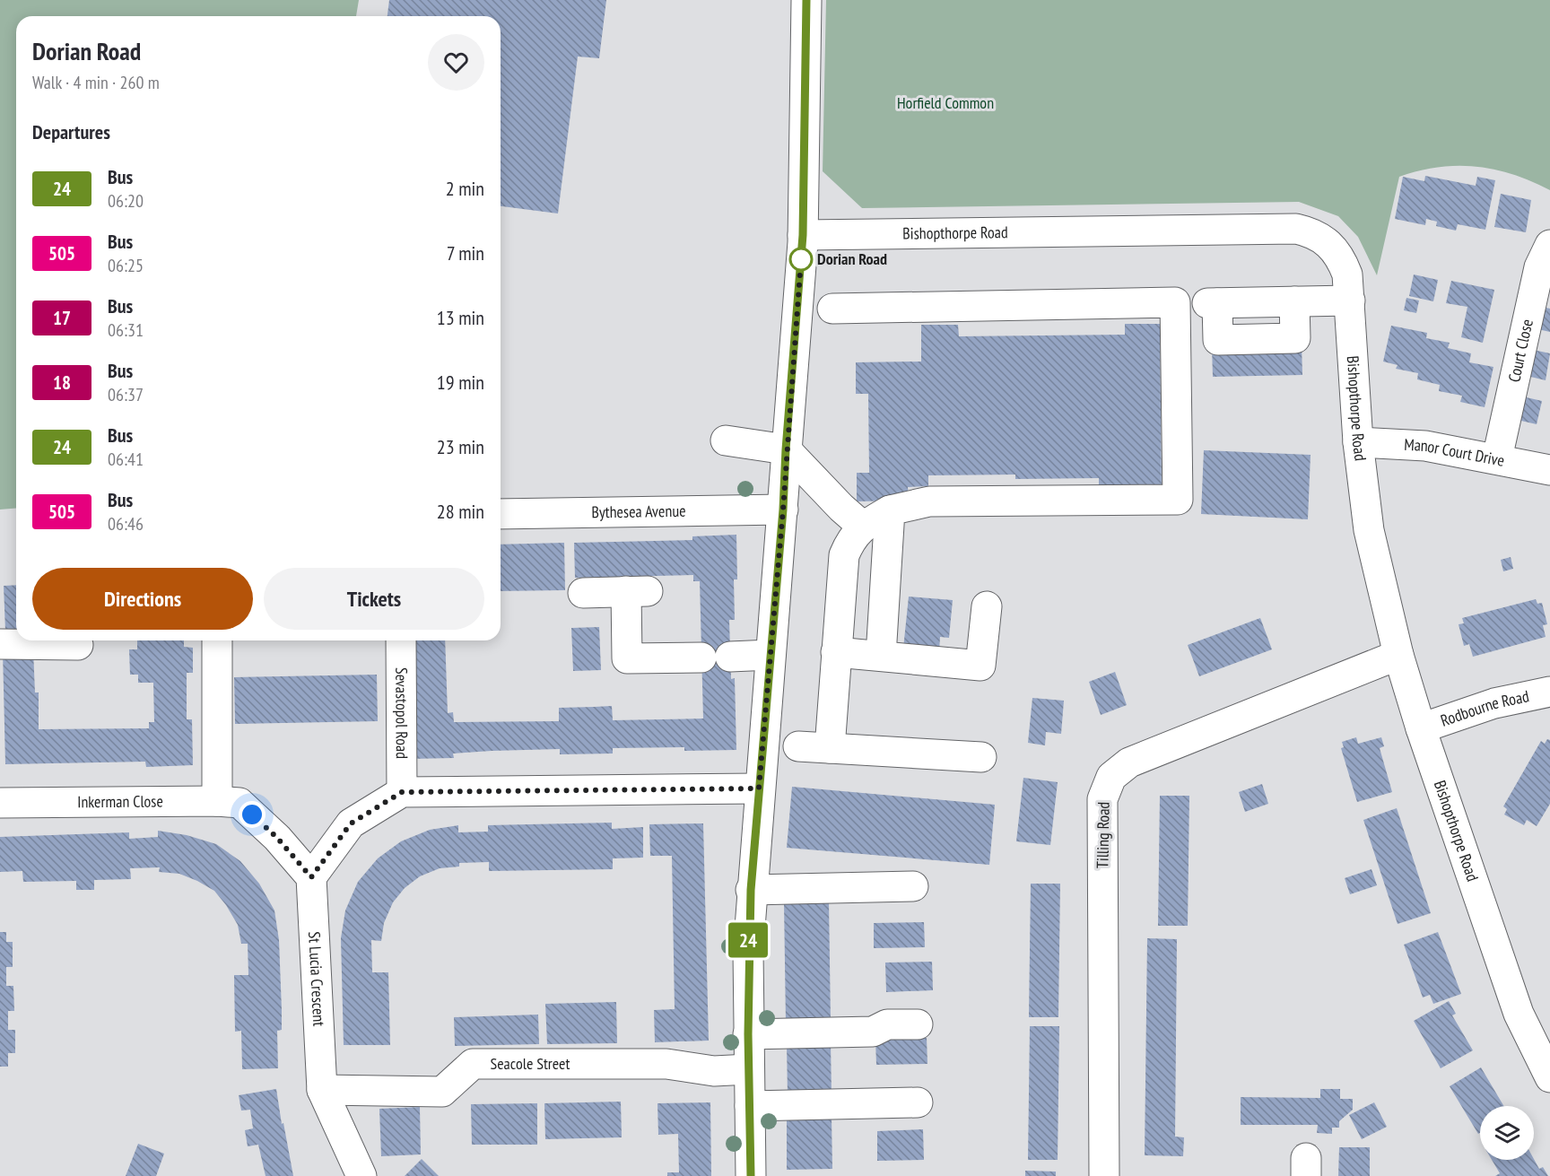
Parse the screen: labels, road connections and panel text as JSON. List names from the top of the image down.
{
  "streets": {
    "street": [
      "Bishopthorpe Road",
      "Court Close",
      "Manor Court Drive",
      "Bythesea Avenue",
      "Rodbourne Road",
      "Sevastopol Road",
      "Inkerman Close",
      "Tilling Road",
      "St Lucia Crescent",
      "Seacole Street"
    ]
  },
  "crossings": [
    ["Bishopthorpe Road", "Manor Court Drive"],
    ["Bishopthorpe Road", "Rodbourne Road"],
    ["Bishopthorpe Road", "Tilling Road"],
    ["Court Close", "Manor Court Drive"],
    ["St Lucia Crescent", "Seacole Street"]
  ],
  "parks": ["Horfield Common"],
  "places": ["Dorian Road"],
  "lines": ["bus line 24"],
  "page": {
    "on_map": "24",
    "heading": [
      ["Dorian Road", "Walk · 4 min · 260 m"],
      "Departures"
    ],
    "list": [
      {
        "mark": "24",
        "name": "Bus",
        "note": "06:20",
        "value": "2 min"
      },
      {
        "mark": "505",
        "name": "Bus",
        "note": "06:25",
        "value": "7 min"
      },
      {
        "mark": "17",
        "name": "Bus",
        "note": "06:31",
        "value": "13 min"
      },
      {
        "mark": "18",
        "name": "Bus",
        "note": "06:37",
        "value": "19 min"
      },
      {
        "mark": "24",
        "name": "Bus",
        "note": "06:41",
        "value": "23 min"
      },
      {
        "mark": "505",
        "name": "Bus",
        "note": "06:46",
        "value": "28 min"
      }
    ],
    "buttons": ["Directions", "Tickets"]
  }
}
